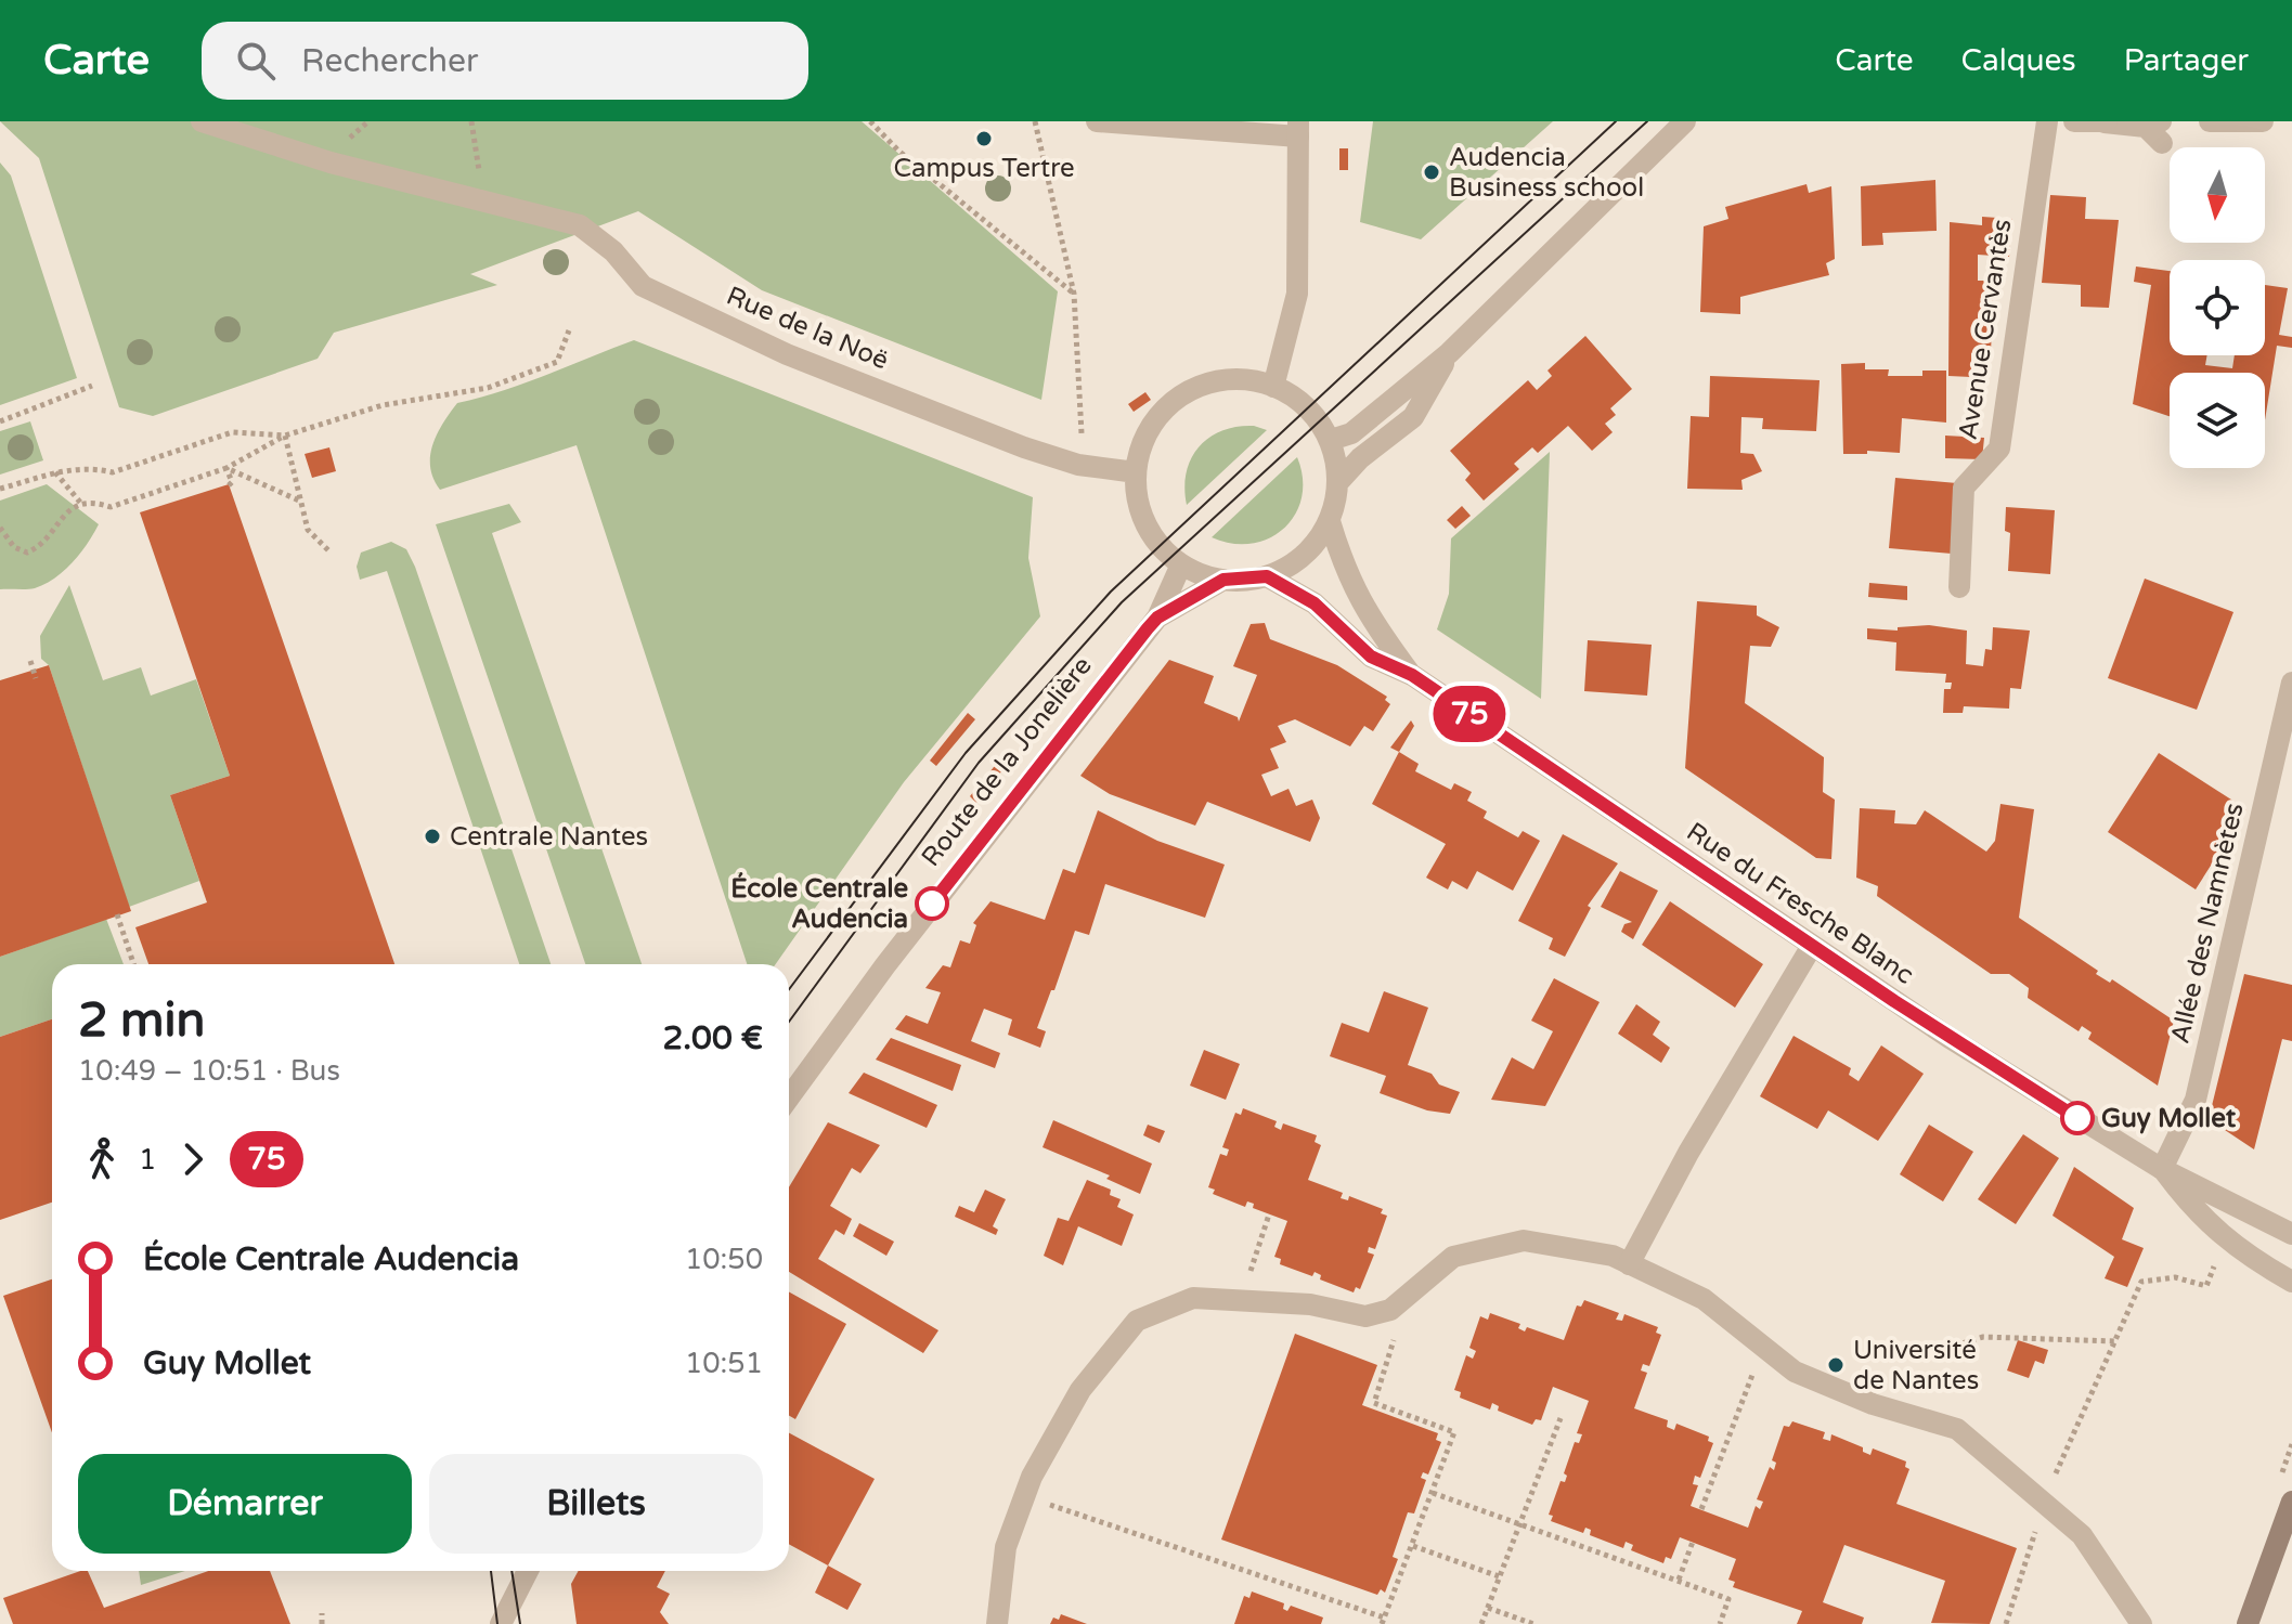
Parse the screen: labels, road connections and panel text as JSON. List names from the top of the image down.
{
  "streets": {
    "street": [
      "Rue de la Noë",
      "Avenue Cervantès",
      "Route de la Jonelière",
      "Rue du Fresche Blanc",
      "Allée des Namnètes"
    ]
  },
  "crossings": [
    ["Rue de la Noë", "Route de la Jonelière"],
    ["Rue de la Noë", "Rue du Fresche Blanc"],
    ["Route de la Jonelière", "Rue du Fresche Blanc"],
    ["Rue du Fresche Blanc", "Allée des Namnètes"]
  ],
  "places": [
    "Campus Tertre",
    "Audencia Business school",
    "Centrale Nantes",
    "École Centrale Audencia",
    "Guy Mollet",
    "Université de Nantes"
  ],
  "lines": ["bus line 75"],
  "north": "bottom",
  "page": {
    "header": "Carte",
    "search": "Rechercher",
    "nav": ["Carte", "Calques", "Partager"],
    "on_map": "75",
    "heading": ["2 min", "10:49 – 10:51 · Bus", "2.00 €"],
    "legs": ["1", "75"],
    "list": [
      {
        "name": "École Centrale Audencia",
        "value": "10:50"
      },
      {
        "name": "Guy Mollet",
        "value": "10:51"
      }
    ],
    "buttons": ["Démarrer", "Billets"]
  }
}
